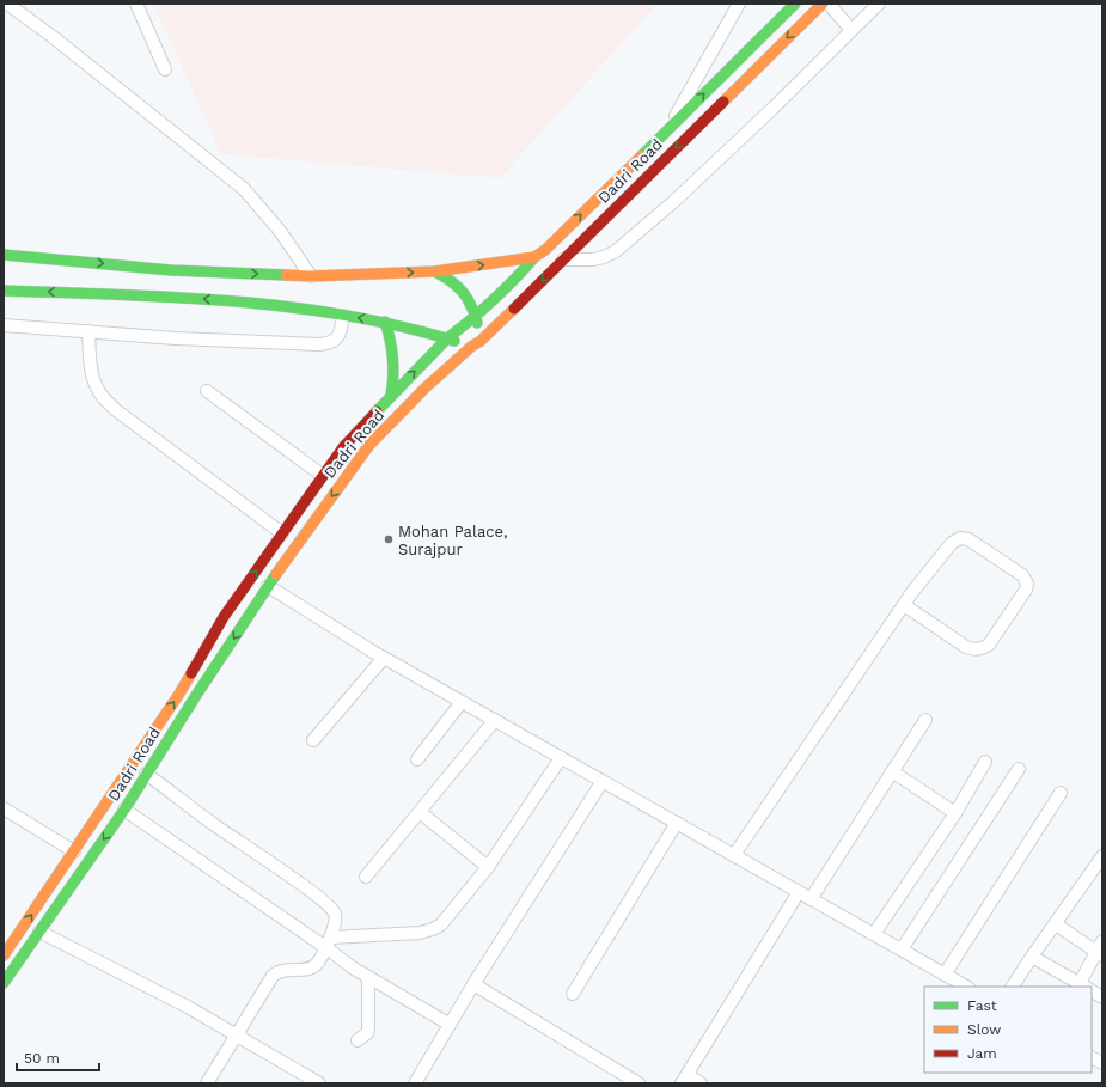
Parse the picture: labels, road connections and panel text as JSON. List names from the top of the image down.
{
  "streets": {
    "main road": ["Dadri Road"]
  },
  "places": ["Mohan Palace, Surajpur"],
  "legend": ["Fast", "Slow", "Jam"],
  "scale_bar": "50 m"
}
